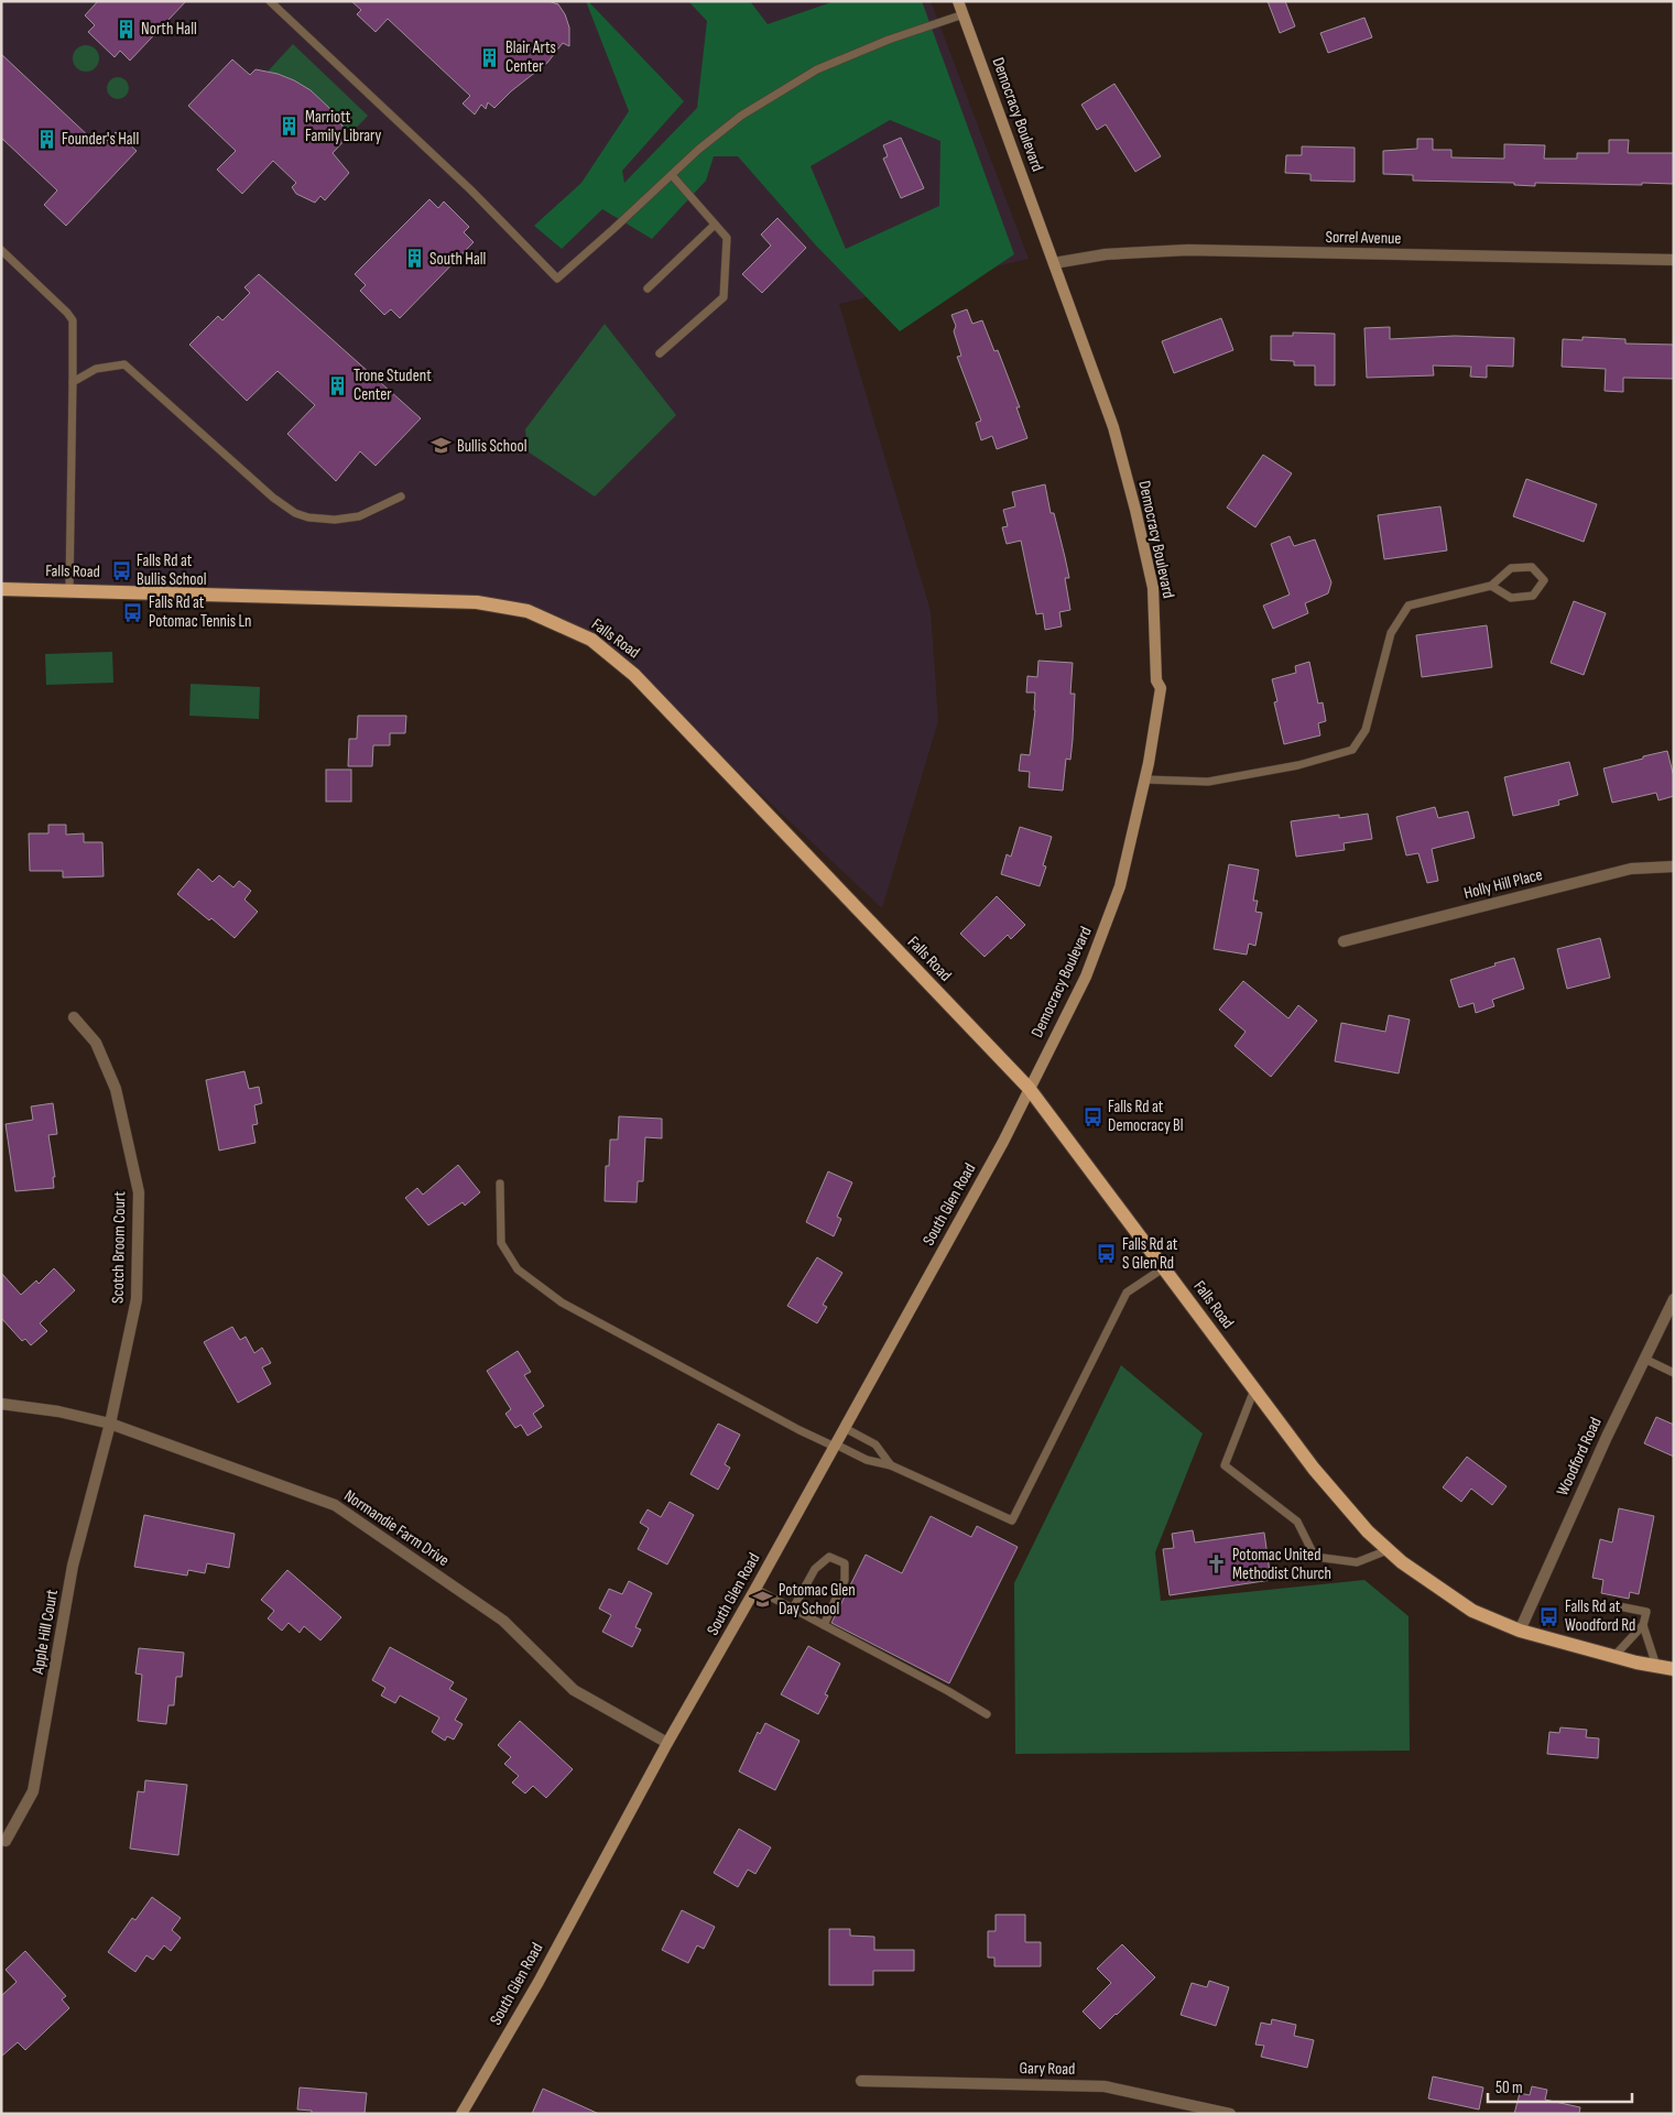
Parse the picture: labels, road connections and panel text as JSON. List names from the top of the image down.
{
  "streets": {
    "main road": ["Democracy Boulevard", "Falls Road", "South Glen Road"],
    "street": [
      "Sorrel Avenue",
      "Holly Hill Place",
      "Scotch Broom Court",
      "Woodford Road",
      "Normandie Farm Drive",
      "Apple Hill Court",
      "Gary Road"
    ]
  },
  "crossings": [
    ["Democracy Boulevard", "Sorrel Avenue"],
    ["Democracy Boulevard", "Falls Road"],
    ["Democracy Boulevard", "South Glen Road"],
    ["Falls Road", "South Glen Road"],
    ["Falls Road", "Woodford Road"],
    ["South Glen Road", "Normandie Farm Drive"],
    ["Scotch Broom Court", "Normandie Farm Drive"],
    ["Scotch Broom Court", "Apple Hill Court"],
    ["Normandie Farm Drive", "Apple Hill Court"]
  ],
  "places": {
    "building": [
      "North Hall",
      "Blair Arts Center",
      "Marriott Family Library",
      "Founder's Hall",
      "South Hall",
      "Trone Student Center"
    ],
    "school or university": ["Bullis School", "Potomac Glen Day School"],
    "bus stop": [
      "Falls Rd at Bullis School",
      "Falls Rd at Potomac Tennis Ln",
      "Falls Rd at Democracy Bl",
      "Falls Rd at S Glen Rd",
      "Falls Rd at Woodford Rd"
    ],
    "church": ["Potomac United Methodist Church"]
  },
  "scale_bar": "50 m"
}
